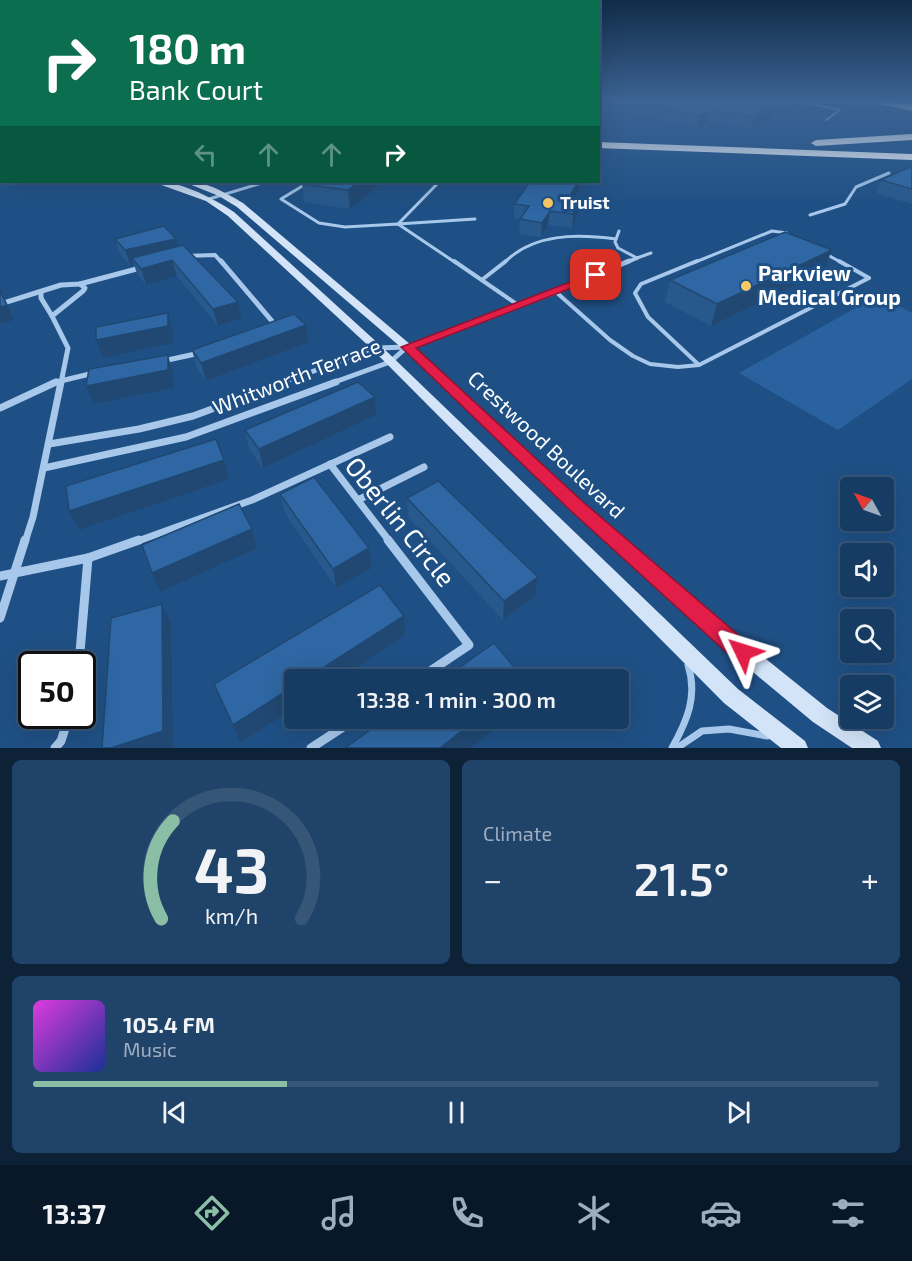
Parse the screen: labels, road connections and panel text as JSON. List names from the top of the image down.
{
  "streets": {
    "main road": ["Crestwood Boulevard"],
    "street": ["Whitworth Terrace", "Oberlin Circle"]
  },
  "crossings": [
    ["Whitworth Terrace", "Crestwood Boulevard"]
  ],
  "places": ["Truist", "Parkview Medical Group"],
  "north": "top left",
  "page": {
    "turn": ["180 m", "Bank Court"],
    "limit": "50",
    "trip": "13:38 · 1 min · 300 m",
    "tile": "Climate",
    "heat": ["−", "21.5°", "+"],
    "song": ["105.4 FM", "Music"],
    "tabs": "13:37",
    "gauge": ["43", "km/h"]
  }
}
